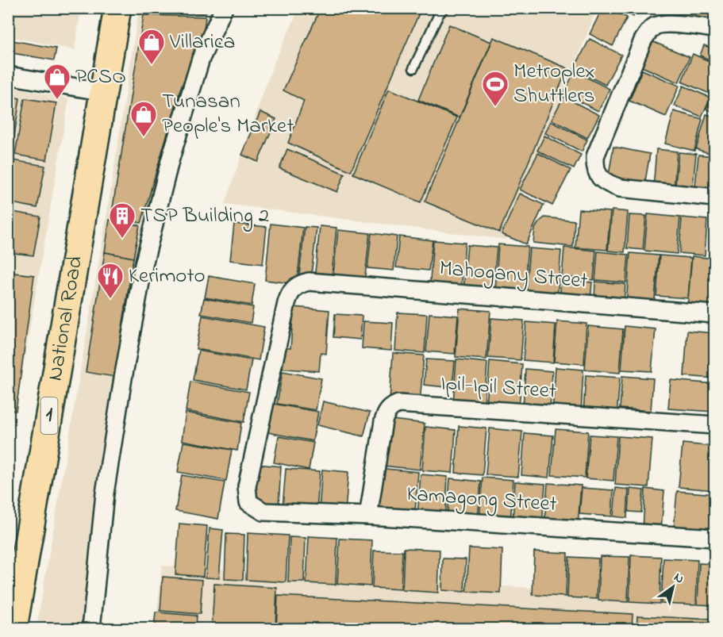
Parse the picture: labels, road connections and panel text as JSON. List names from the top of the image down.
{
  "streets": {
    "highway": ["National Road", "1"],
    "street": ["Mahogany Street", "Ipil-Ipil Street", "Kamagong Street"]
  },
  "crossings": [
    ["Mahogany Street", "Kamagong Street"],
    ["Ipil-Ipil Street", "Kamagong Street"]
  ],
  "places": {
    "shop": ["Villarica", "PCSO", "Tunasan People's Market"],
    "sports": ["Metroplex Shuttlers"],
    "building": ["TSP Building 2"],
    "restaurant": ["Kerimoto"]
  },
  "north": "top right"
}
